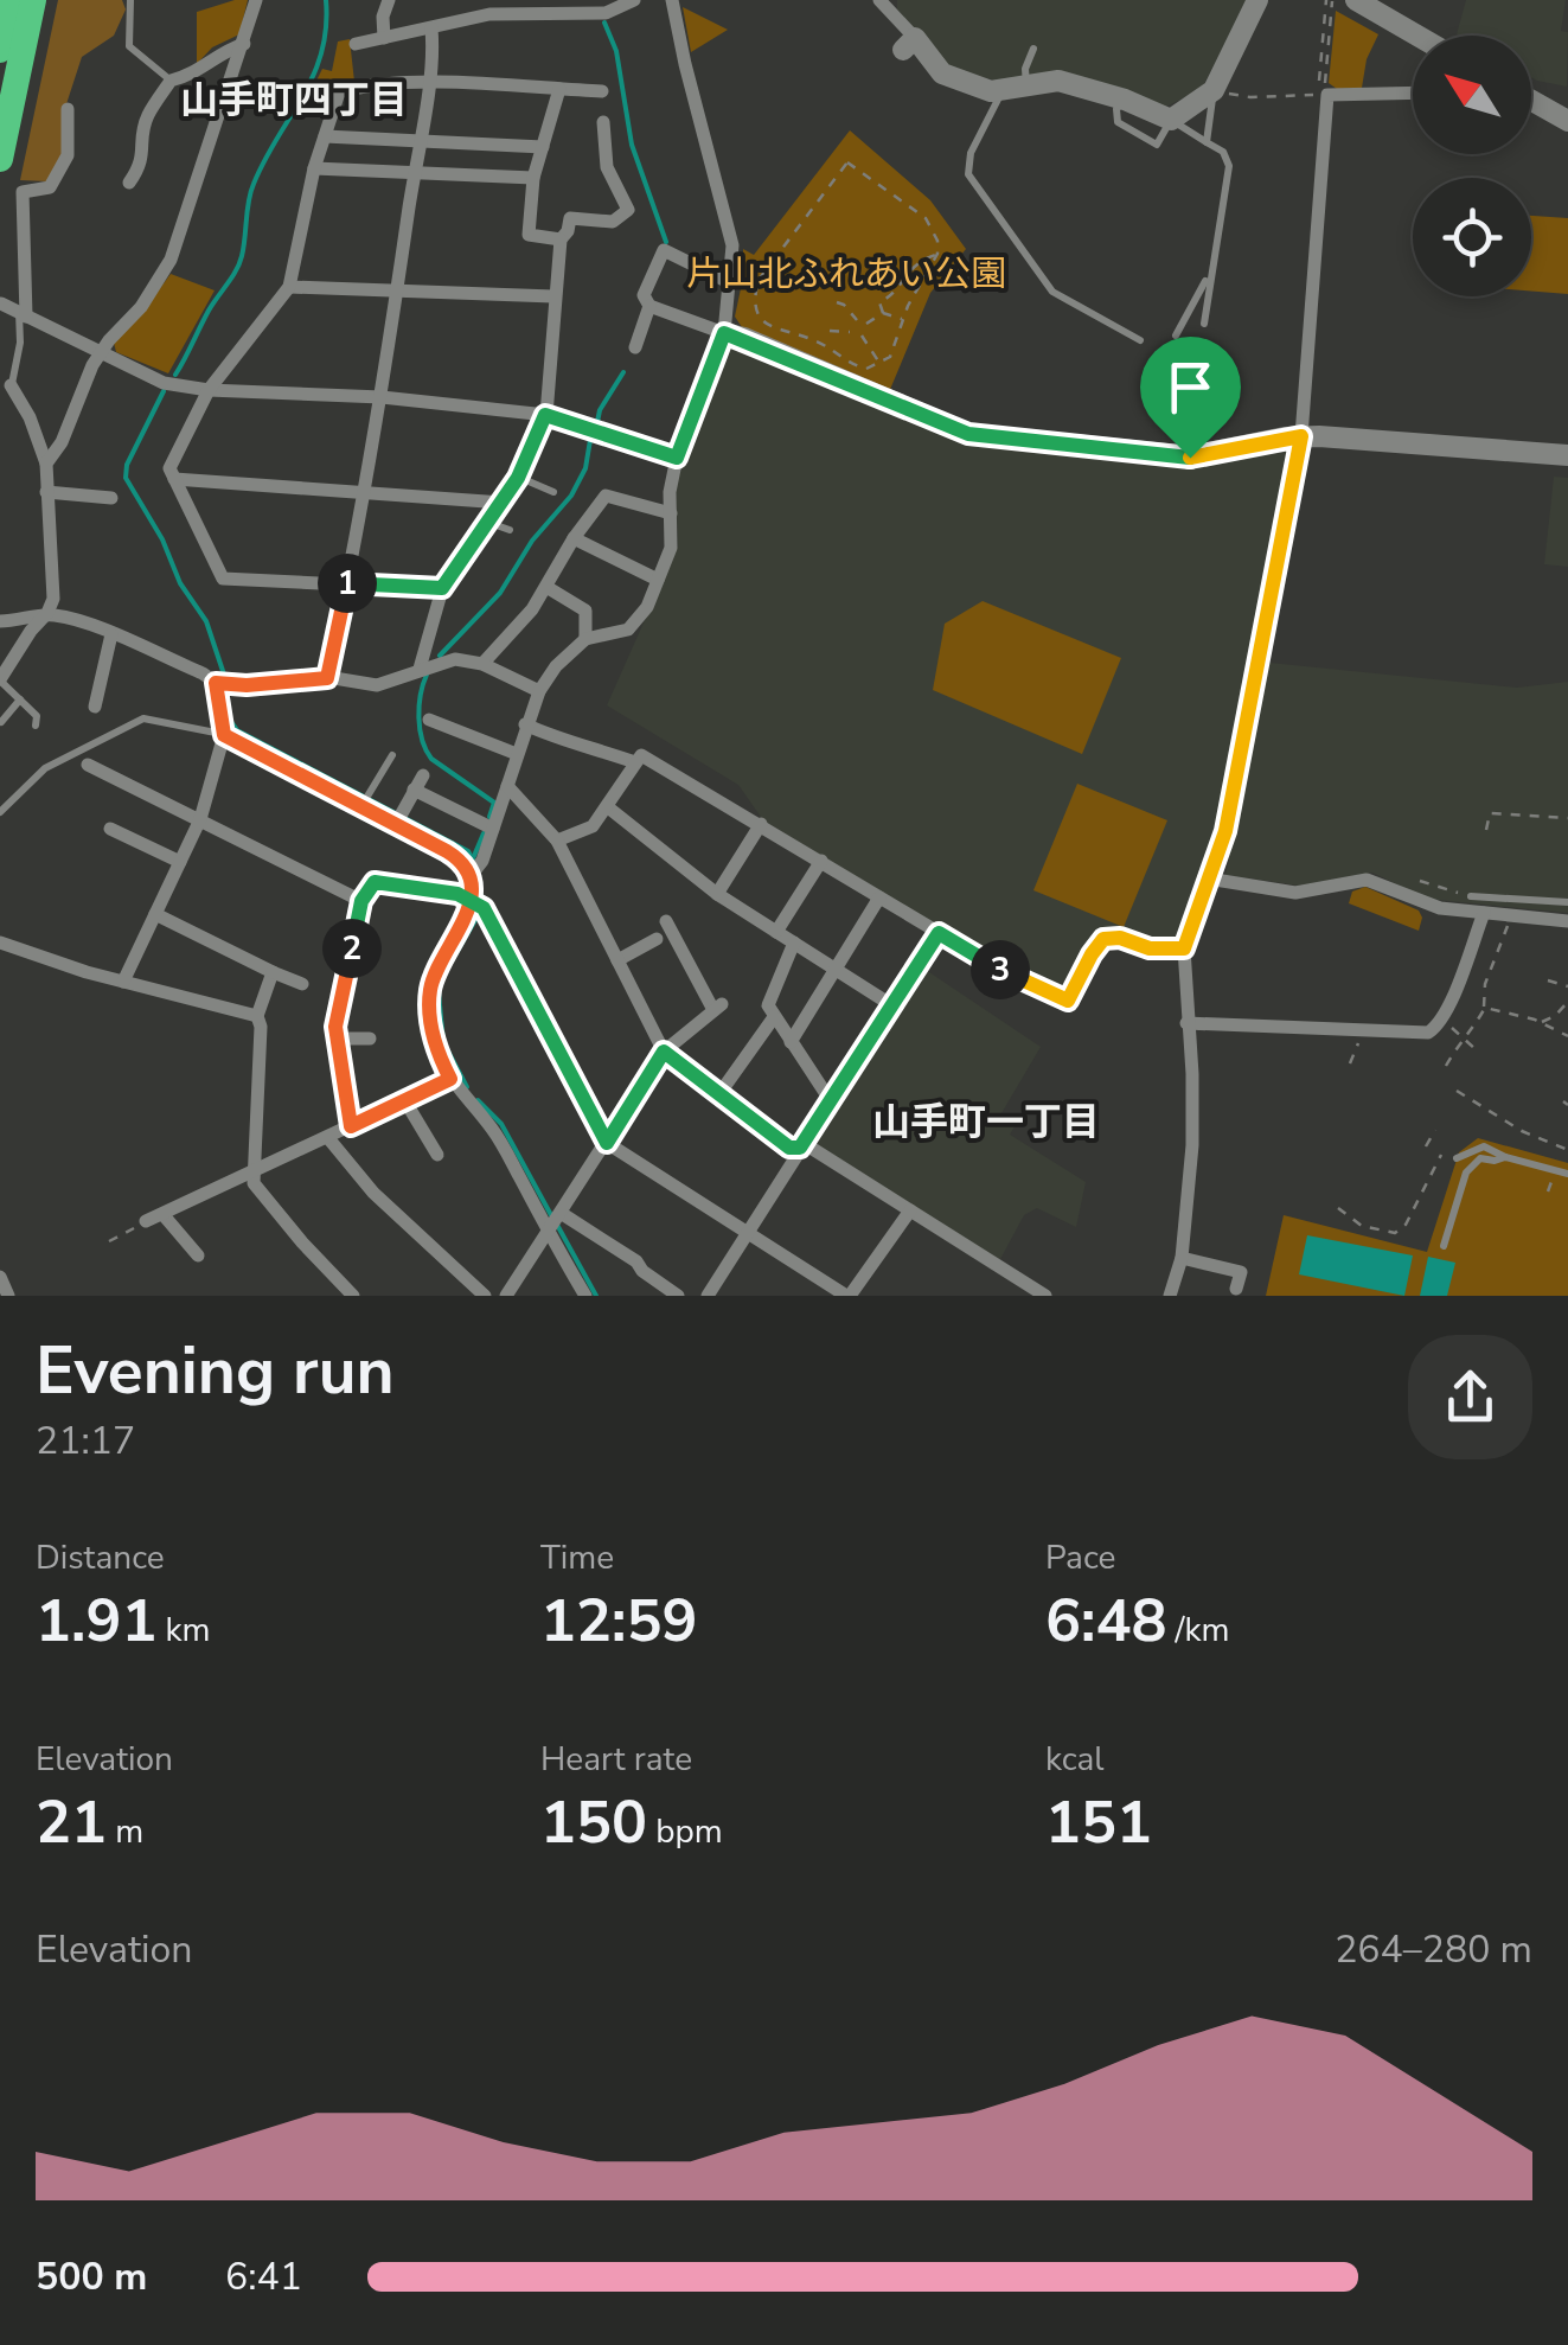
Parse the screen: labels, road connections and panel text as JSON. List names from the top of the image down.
{
  "districts": ["山手町四丁目", "山手町一丁目"],
  "parks": ["片山北ふれあい公園"],
  "north": "top left",
  "page": {
    "pins": ["1", "2", "3"],
    "heading": ["Evening run", "21:17"],
    "stats": [
      ["Distance", "1.91 km"],
      ["Time", "12:59"],
      ["Pace", "6:48 /km"],
      ["Elevation", "21 m"],
      ["Heart rate", "150 bpm"],
      ["kcal", "151"]
    ],
    "chart": ["Elevation", "264–280 m"],
    "list": [
      {
        "name": "500 m",
        "note": "6:41"
      }
    ]
  }
}
